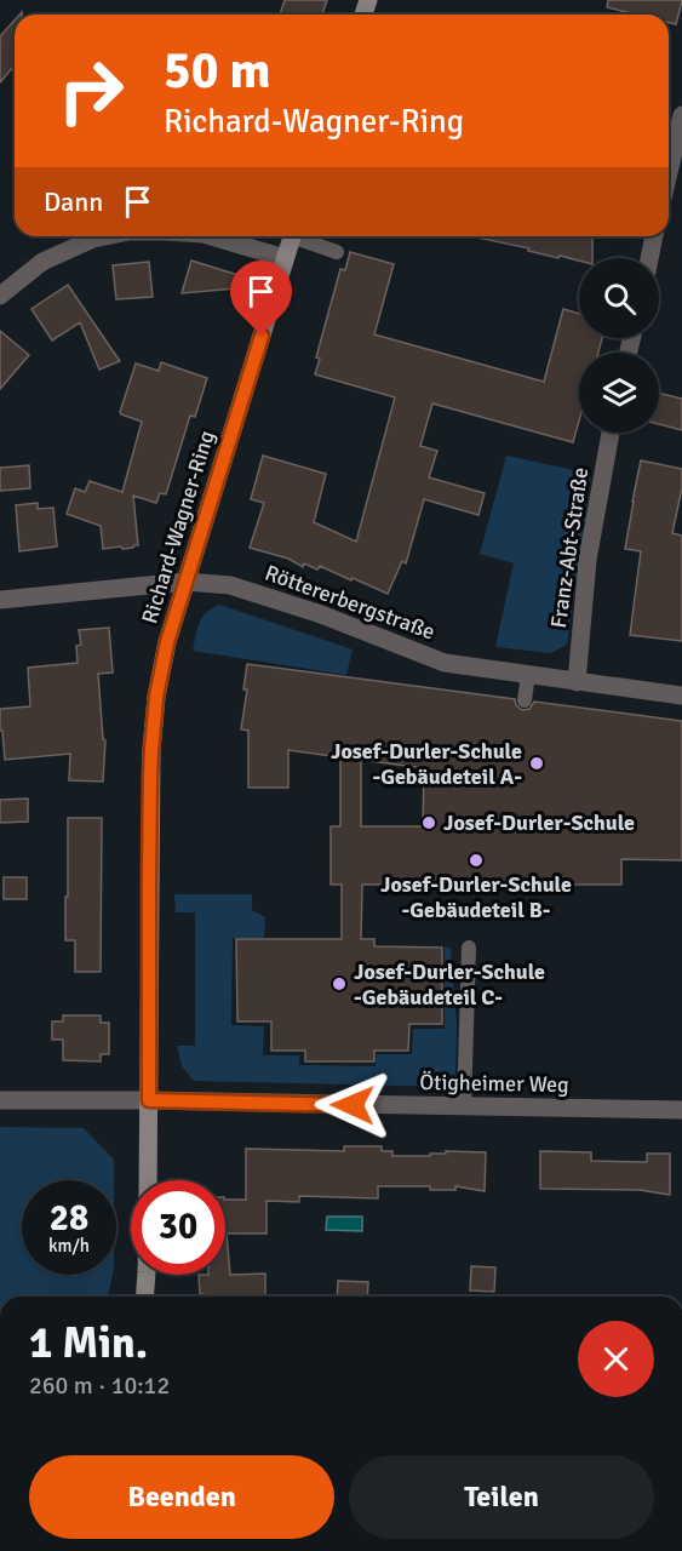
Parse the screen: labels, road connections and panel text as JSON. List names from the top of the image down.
{
  "streets": {
    "street": [
      "Richard-Wagner-Ring",
      "Franz-Abt-Straße",
      "Röttererbergstraße",
      "Ötigheimer Weg"
    ]
  },
  "crossings": [
    ["Richard-Wagner-Ring", "Röttererbergstraße"],
    ["Richard-Wagner-Ring", "Ötigheimer Weg"],
    ["Franz-Abt-Straße", "Röttererbergstraße"]
  ],
  "places": [
    "Josef-Durler-Schule -Gebäudeteil A-",
    "Josef-Durler-Schule",
    "Josef-Durler-Schule -Gebäudeteil B-",
    "Josef-Durler-Schule -Gebäudeteil C-"
  ],
  "page": {
    "turn": ["50 m", "Richard-Wagner-Ring"],
    "then": "Dann",
    "speed": "28 km/h",
    "limit": "30",
    "heading": ["1 Min.", "260 m · 10:12"],
    "buttons": ["Beenden", "Teilen"]
  }
}
